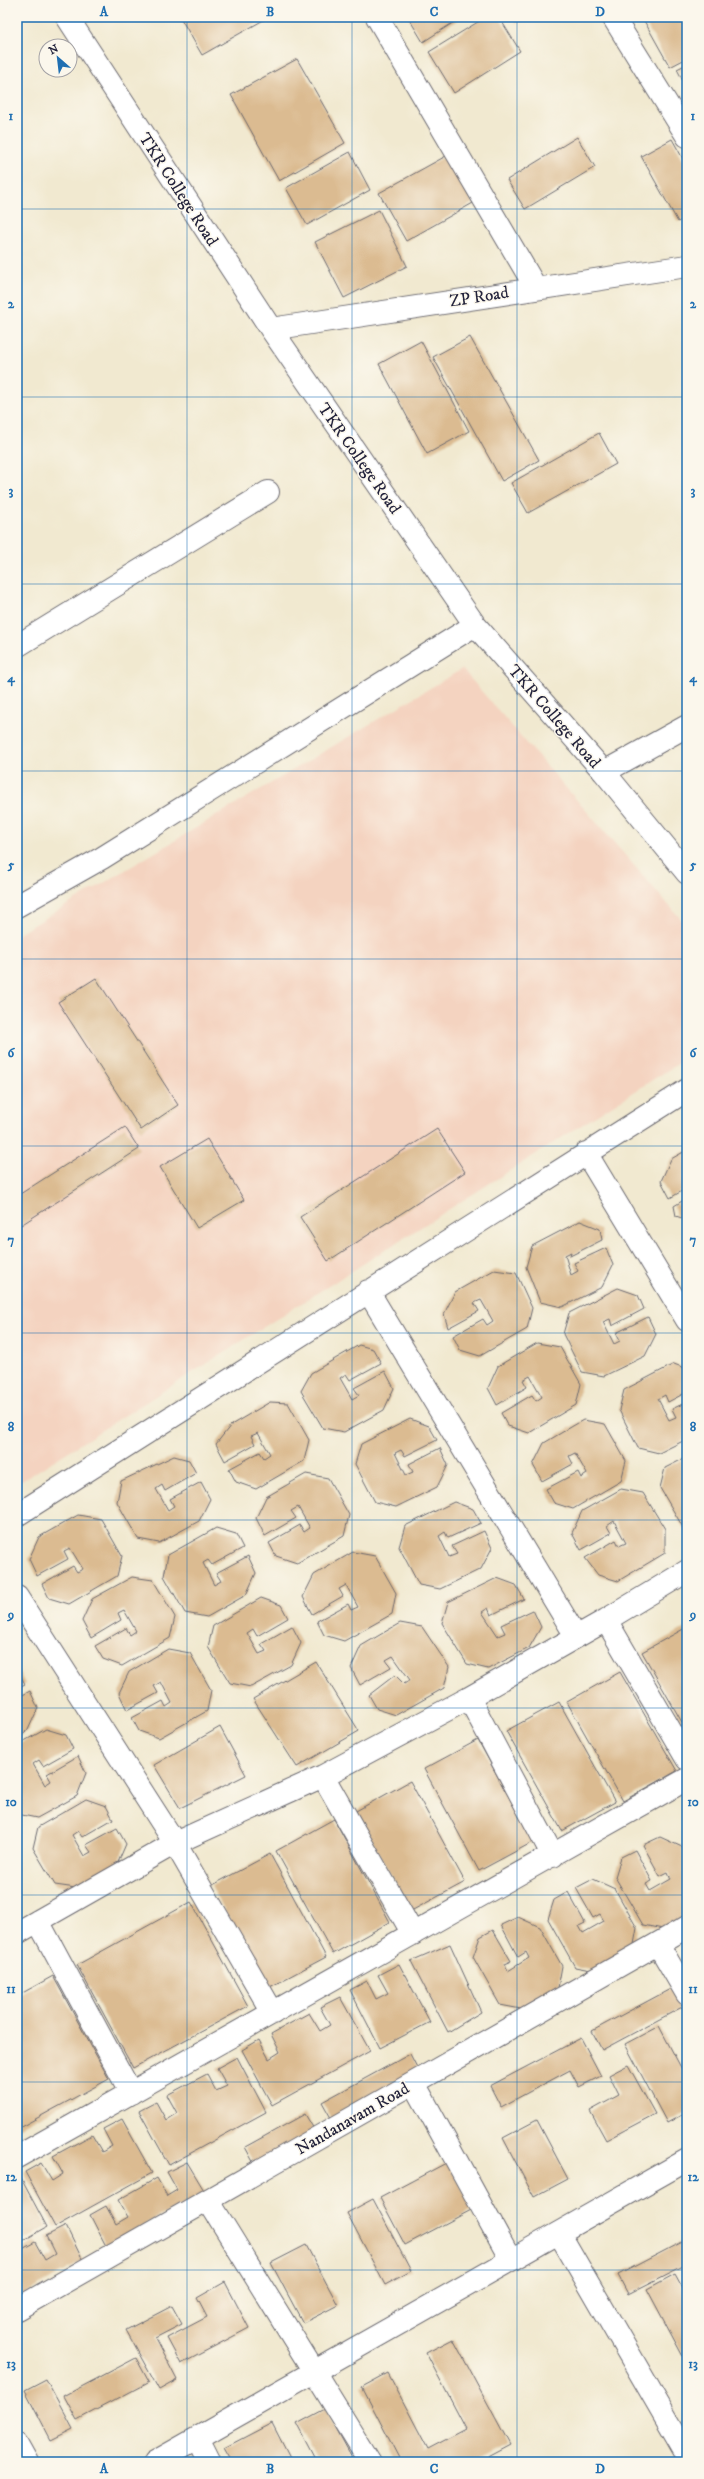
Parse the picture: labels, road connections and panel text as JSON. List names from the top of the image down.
{
  "streets": {
    "street": ["TKR College Road", "ZP Road", "Nandanavam Road"]
  },
  "crossings": [
    ["TKR College Road", "ZP Road"]
  ],
  "north": "top left",
  "grid": {
    "columns": [
      "A",
      "B",
      "C",
      "D"
    ],
    "rows": [
      "1",
      "2",
      "3",
      "4",
      "5",
      "6",
      "7",
      "8",
      "9",
      "10",
      "11",
      "12",
      "13"
    ]
  }
}
